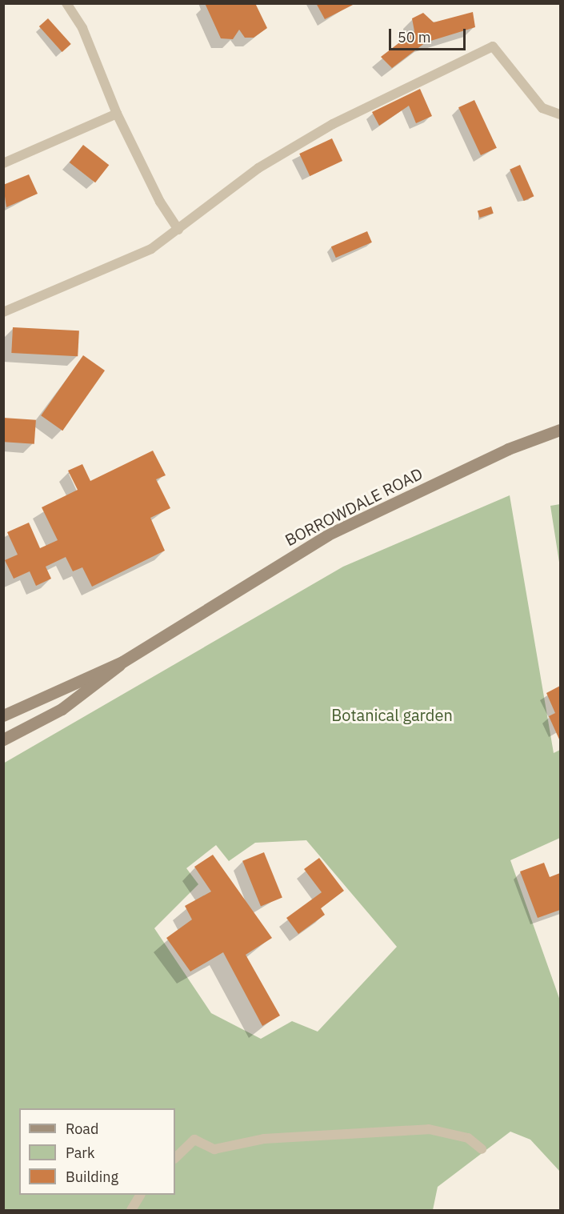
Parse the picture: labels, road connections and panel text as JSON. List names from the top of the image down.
{
  "streets": {
    "main road": ["BORROWDALE ROAD"]
  },
  "parks": ["Botanical garden"],
  "legend": ["Road", "Park", "Building"],
  "scale_bar": "50 m"
}
